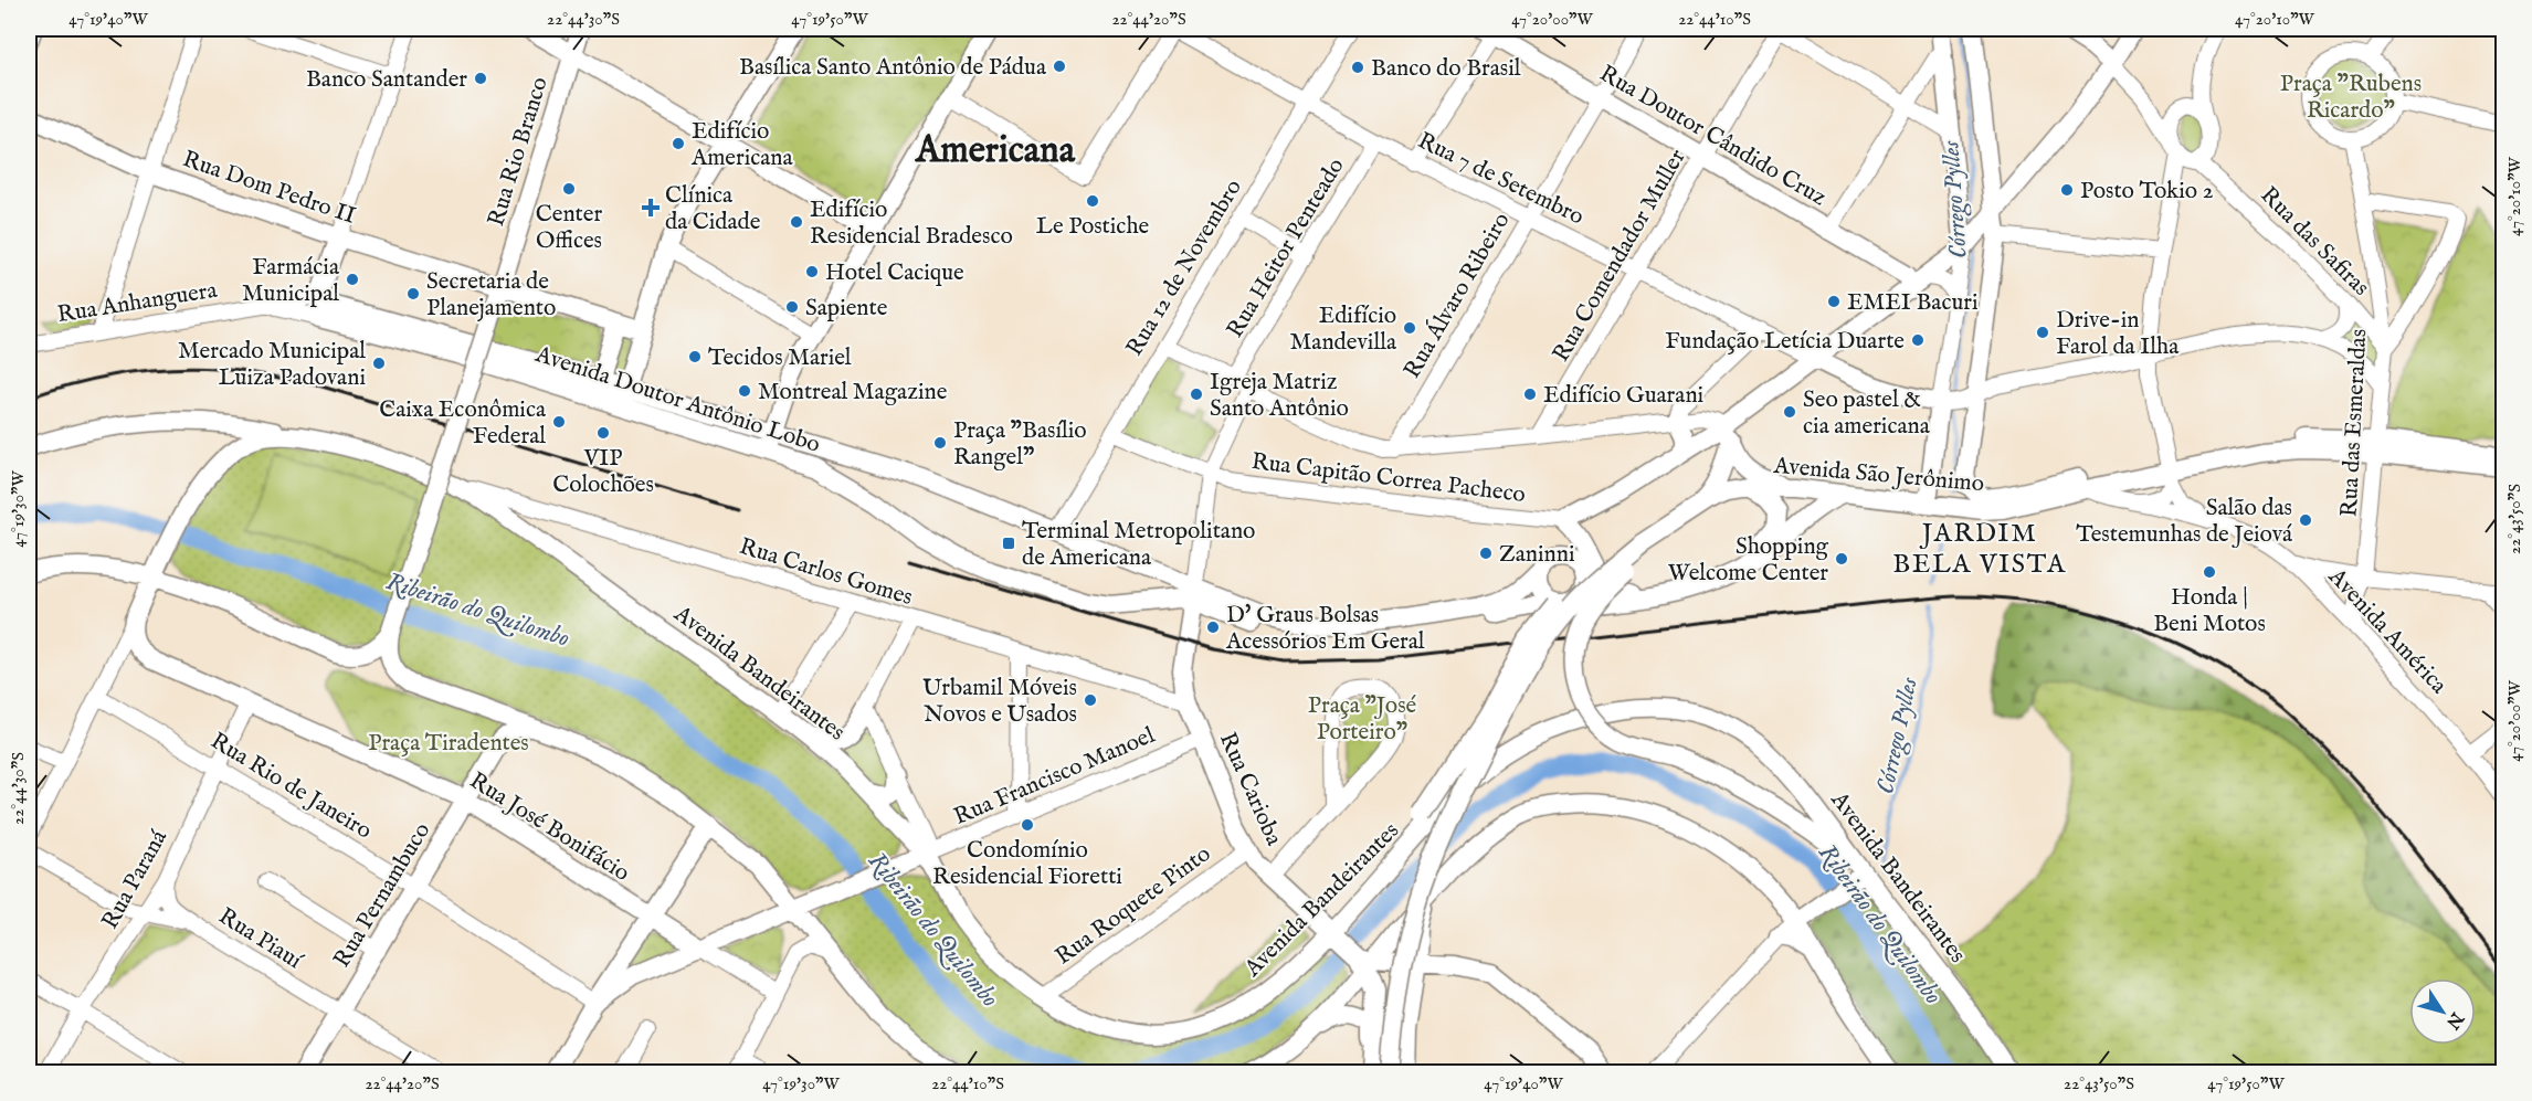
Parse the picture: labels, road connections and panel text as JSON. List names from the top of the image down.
{
  "streets": {
    "main road": [
      "Rua Doutor Cândido Cruz",
      "Rua Rio Branco",
      "Rua Dom Pedro II",
      "Rua Anhanguera",
      "Avenida Doutor Antônio Lobo",
      "Avenida São Jerônimo",
      "Avenida Bandeirantes",
      "Rua Carioba",
      "Rua José Bonifácio",
      "Rua Pernambuco"
    ],
    "street": [
      "Rua 7 de Setembro",
      "Rua das Safiras",
      "Rua Heitor Penteado",
      "Rua Comendador Muller",
      "Rua 12 de Novembro",
      "Rua Álvaro Ribeiro",
      "Rua das Esmeraldas",
      "Rua Capitão Correa Pacheco",
      "Rua Carlos Gomes",
      "Avenida América",
      "Rua Francisco Manoel",
      "Rua Rio de Janeiro",
      "Rua Paraná",
      "Rua Roquete Pinto",
      "Rua Piauí"
    ]
  },
  "crossings": [
    ["Rua Doutor Cândido Cruz", "Rua Comendador Muller"],
    ["Rua Doutor Cândido Cruz", "Rua Álvaro Ribeiro"],
    ["Rua Doutor Cândido Cruz", "Avenida Doutor Antônio Lobo"],
    ["Rua Rio Branco", "Rua Dom Pedro II"],
    ["Rua 7 de Setembro", "Rua Heitor Penteado"],
    ["Rua 7 de Setembro", "Rua Comendador Muller"],
    ["Rua 7 de Setembro", "Rua 12 de Novembro"],
    ["Rua 7 de Setembro", "Rua Álvaro Ribeiro"],
    ["Rua 7 de Setembro", "Avenida Doutor Antônio Lobo"],
    ["Rua das Safiras", "Rua das Esmeraldas"],
    ["Rua 12 de Novembro", "Avenida Doutor Antônio Lobo"],
    ["Rua 12 de Novembro", "Rua Capitão Correa Pacheco"],
    ["Rua Anhanguera", "Avenida Doutor Antônio Lobo"],
    ["Avenida Doutor Antônio Lobo", "Avenida São Jerônimo"],
    ["Avenida Doutor Antônio Lobo", "Rua Capitão Correa Pacheco"],
    ["Avenida Doutor Antônio Lobo", "Rua Carioba"],
    ["Rua das Esmeraldas", "Avenida São Jerônimo"],
    ["Rua das Esmeraldas", "Avenida América"],
    ["Avenida São Jerônimo", "Avenida América"],
    ["Rua Capitão Correa Pacheco", "Rua Carioba"],
    ["Rua Carlos Gomes", "Avenida Bandeirantes"],
    ["Rua Carlos Gomes", "Rua Carioba"],
    ["Avenida Bandeirantes", "Rua Francisco Manoel"],
    ["Avenida Bandeirantes", "Rua Carioba"],
    ["Avenida Bandeirantes", "Rua José Bonifácio"],
    ["Avenida Bandeirantes", "Rua Roquete Pinto"],
    ["Rua Francisco Manoel", "Rua Carioba"],
    ["Rua Rio de Janeiro", "Rua Paraná"],
    ["Rua Rio de Janeiro", "Rua Pernambuco"],
    ["Rua Carioba", "Rua Roquete Pinto"],
    ["Rua José Bonifácio", "Rua Paraná"],
    ["Rua José Bonifácio", "Rua Pernambuco"],
    ["Rua Paraná", "Rua Piauí"],
    ["Rua Pernambuco", "Rua Piauí"]
  ],
  "districts": ["Americana", "JARDIM BELA VISTA"],
  "water": ["Córrego Pylles", "Ribeirão do Quilombo"],
  "parks": ["Praça \"Rubens Ricardo\"", "Praça \"José Porteiro\"", "Praça Tiradentes"],
  "places": {
    "other": [
      "Basílica Santo Antônio de Pádua",
      "Banco do Brasil",
      "Banco Santander",
      "Edifício Americana",
      "Center Offices",
      "Posto Tokio 2",
      "Le Postiche",
      "Edifício Residencial Bradesco",
      "Hotel Cacique",
      "Farmácia Municipal",
      "Secretaria de Planejamento",
      "EMEI Bacuri",
      "Sapiente",
      "Edifício Mandevilla",
      "Drive-in Farol da Ilha",
      "Fundação Letícia Duarte",
      "Tecidos Mariel",
      "Mercado Municipal Luiza Padovani",
      "Montreal Magazine",
      "Igreja Matriz Santo Antônio",
      "Edifício Guarani",
      "Seo pastel & cia americana",
      "Caixa Econômica Federal",
      "VIP Colochões",
      "Praça \"Basílio Rangel\"",
      "Salão das Testemunhas de Jeiová",
      "Zaninni",
      "Shopping Welcome Center",
      "Honda | Beni Motos",
      "D' Graus Bolsas Acessórios Em Geral",
      "Urbamil Móveis Novos e Usados",
      "Condomínio Residencial Fioretti"
    ],
    "health": ["Clínica da Cidade"],
    "transit": ["Terminal Metropolitano de Americana"]
  },
  "north": "bottom right",
  "coordinates": [
    "47°19'40\"W",
    "22°44'30\"S",
    "47°19'50\"W",
    "22°44'20\"S",
    "47°20'00\"W",
    "22°44'10\"S",
    "47°20'10\"W",
    "47°19'30\"W",
    "22°43'50\"S"
  ]
}
